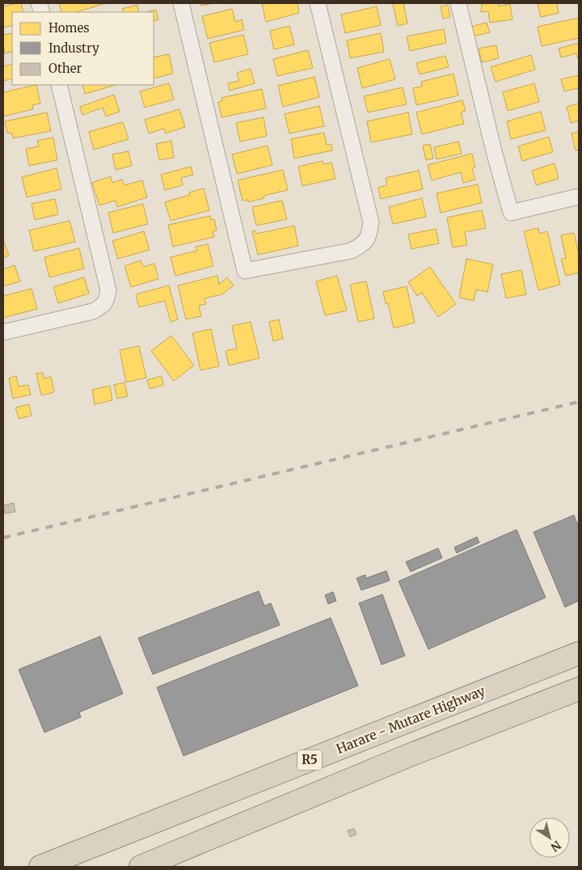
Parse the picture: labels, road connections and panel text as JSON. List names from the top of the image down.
{
  "streets": {
    "highway": ["Harare - Mutare Highway", "R5"]
  },
  "legend": ["Homes", "Industry", "Other"],
  "north": "bottom right"
}
